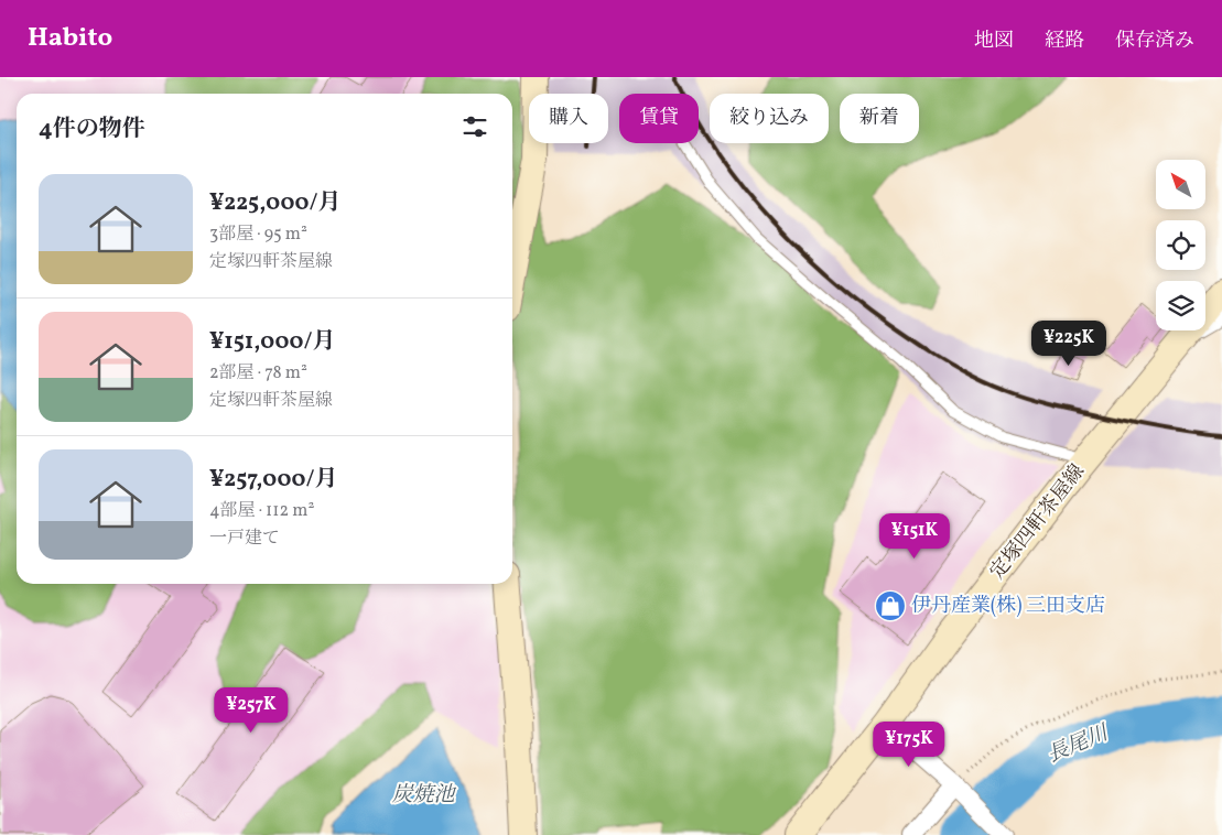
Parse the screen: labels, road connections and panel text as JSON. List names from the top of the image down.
{
  "streets": {
    "main road": ["定塚四軒茶屋線"]
  },
  "water": ["長尾川", "炭焼池"],
  "places": {
    "shop": ["伊丹産業(株) 三田支店"]
  },
  "north": "top left",
  "page": {
    "header": "Habito",
    "nav": ["地図", "経路", "保存済み"],
    "chip": [
      "購入",
      "賃貸",
      "絞り込み",
      "新着"
    ],
    "heading": "4件の物件",
    "list": [
      {
        "name": "¥225,000/月",
        "note": "3部屋 · 95 m² · 定塚四軒茶屋線"
      },
      {
        "name": "¥151,000/月",
        "note": "2部屋 · 78 m² · 定塚四軒茶屋線"
      },
      {
        "name": "¥257,000/月",
        "note": "4部屋 · 112 m² · 一戸建て"
      }
    ],
    "price": [
      "¥225K",
      "¥151K",
      "¥257K",
      "¥175K"
    ]
  }
}
